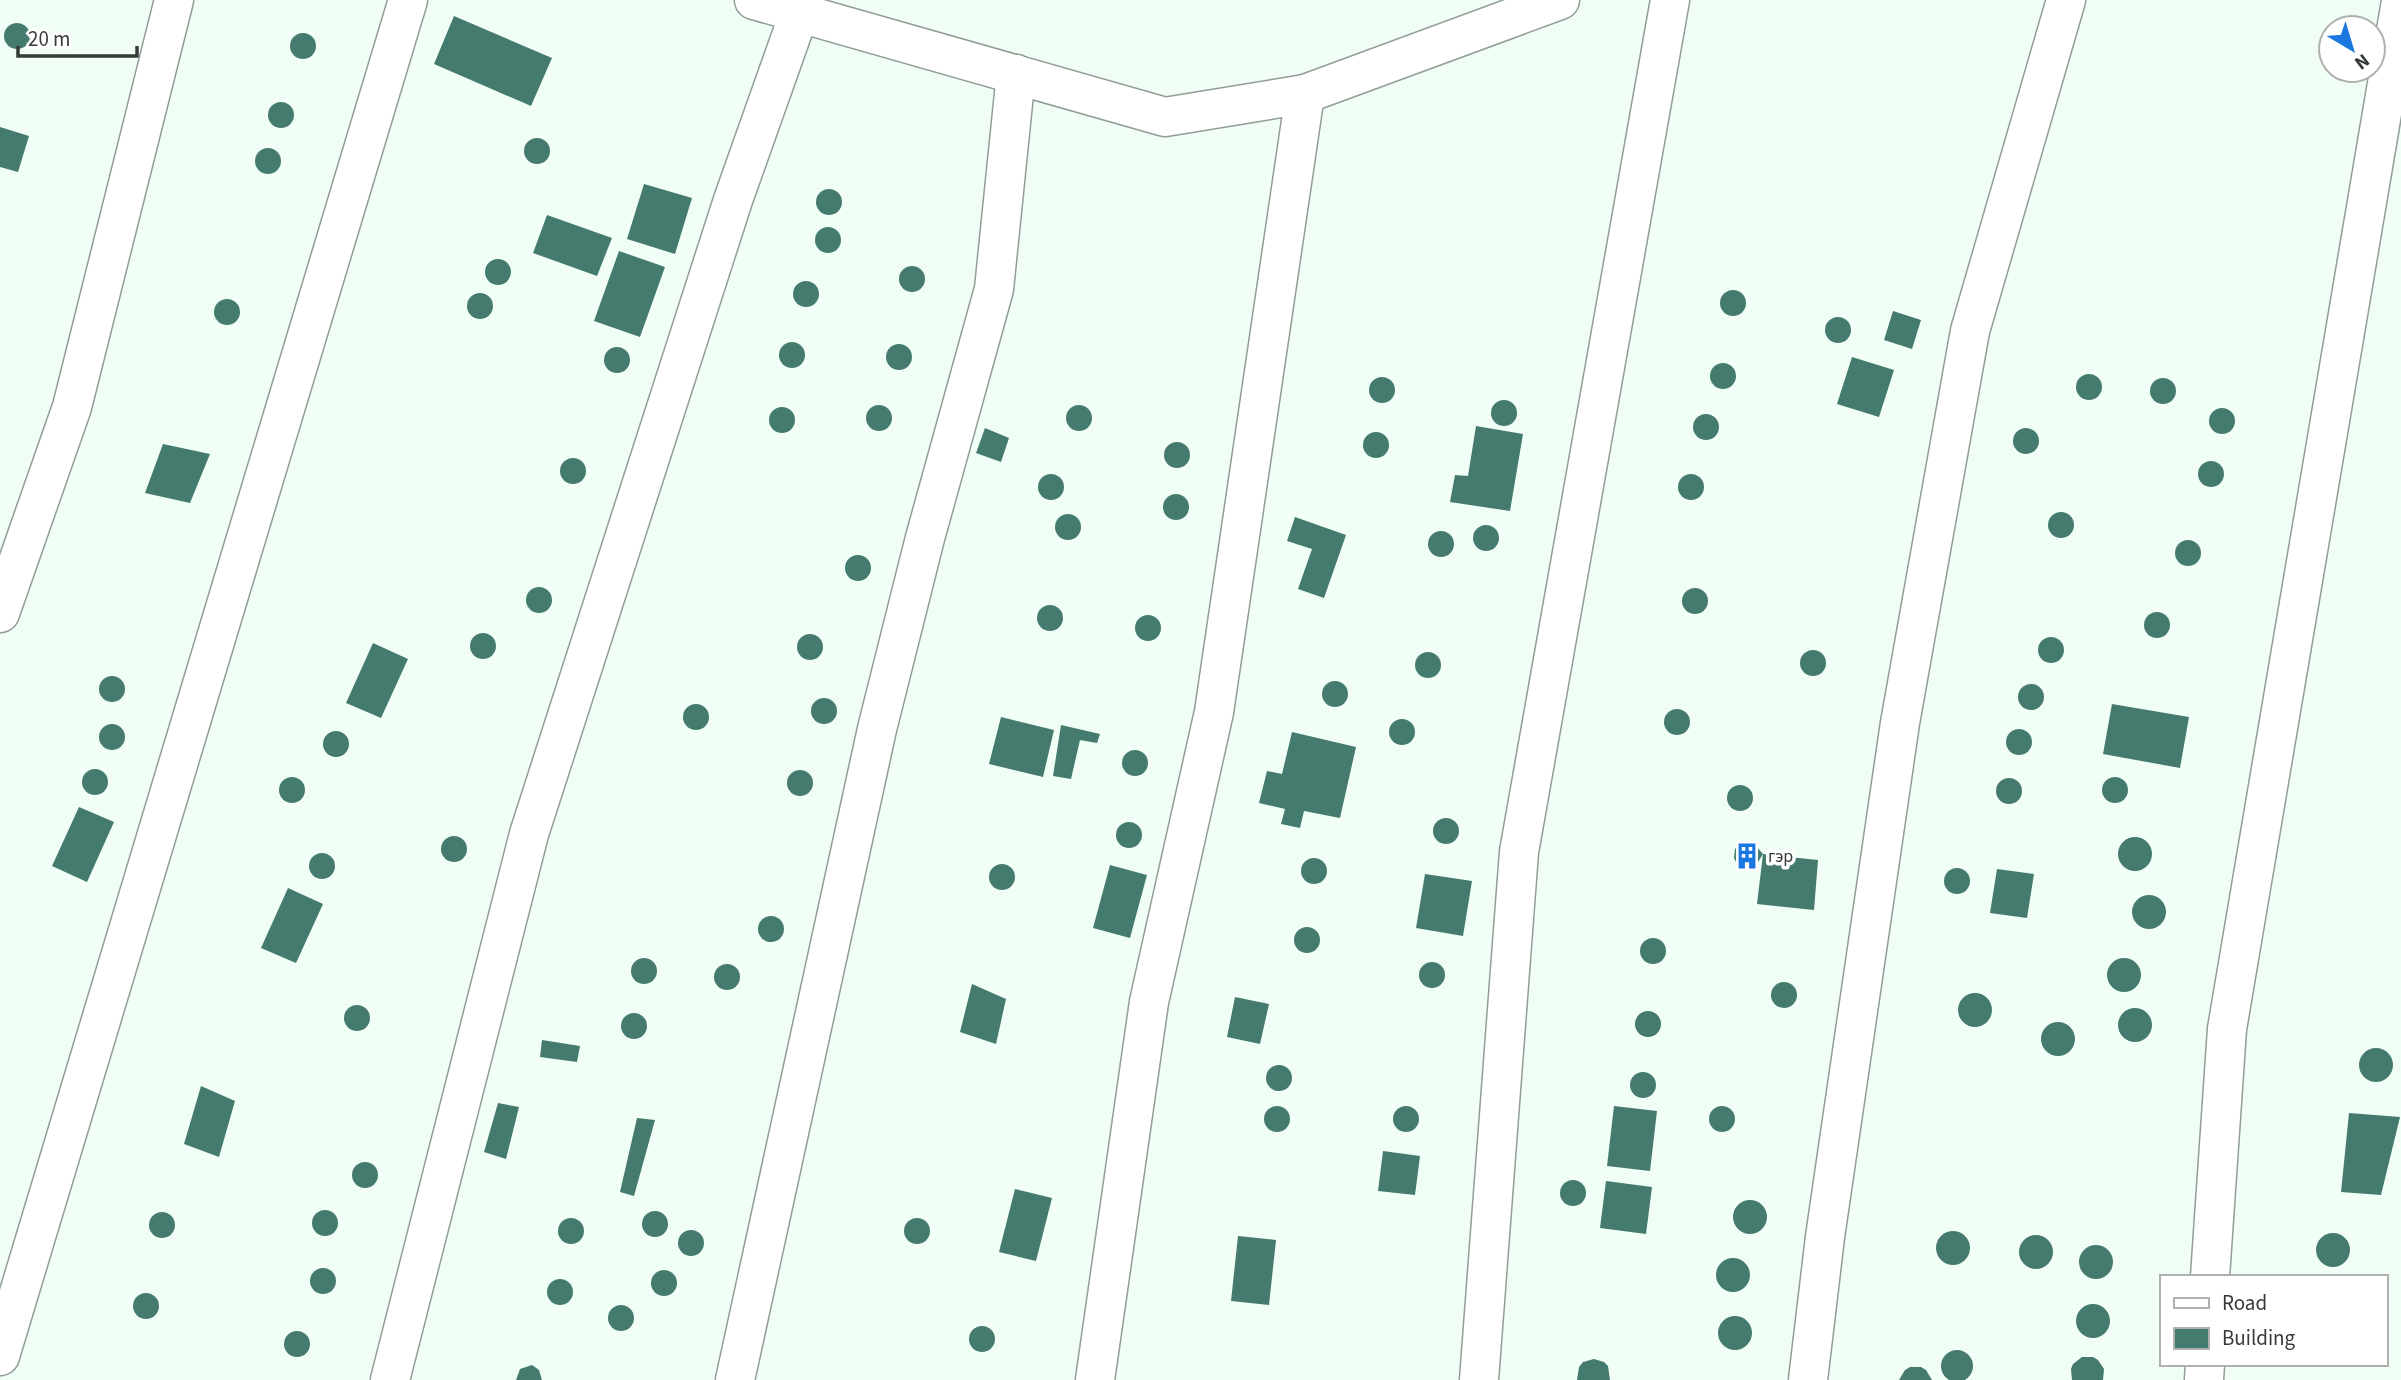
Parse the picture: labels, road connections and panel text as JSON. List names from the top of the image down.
{
  "places": {
    "building": ["гэр"]
  },
  "legend": ["Road", "Building"],
  "scale_bar": "20 m",
  "north": "bottom right"
}
